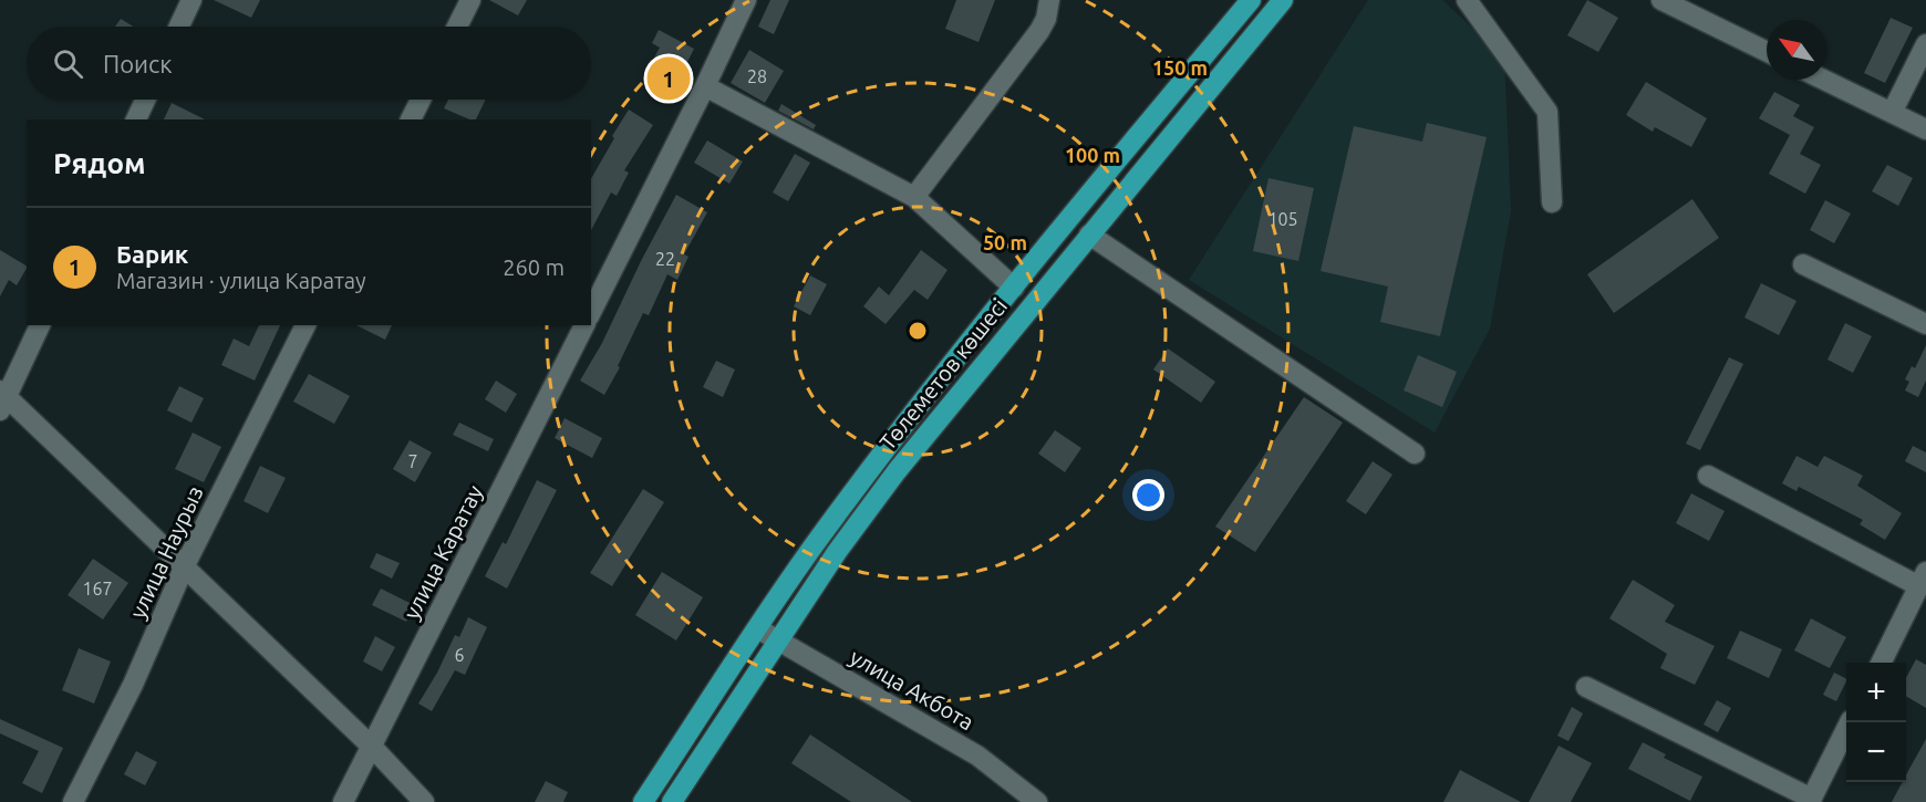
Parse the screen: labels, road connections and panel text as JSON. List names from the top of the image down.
{
  "streets": {
    "main road": ["Төлеметов көшесі"],
    "street": ["улица Наурыз", "улица Каратау", "улица Акбота"]
  },
  "crossings": [
    ["Төлеметов көшесі", "улица Акбота"]
  ],
  "house_numbers": [
    "28",
    "105",
    "22",
    "7",
    "167",
    "6"
  ],
  "north": "top left",
  "page": {
    "search": "Поиск",
    "pins": "1",
    "heading": "Рядом",
    "list": [
      {
        "mark": "1",
        "name": "Барик",
        "note": "Магазин · улица Каратау",
        "value": "260 m"
      }
    ],
    "map_buttons": ["+", "−"]
  },
  "rings": ["150 m", "100 m", "50 m"]
}
